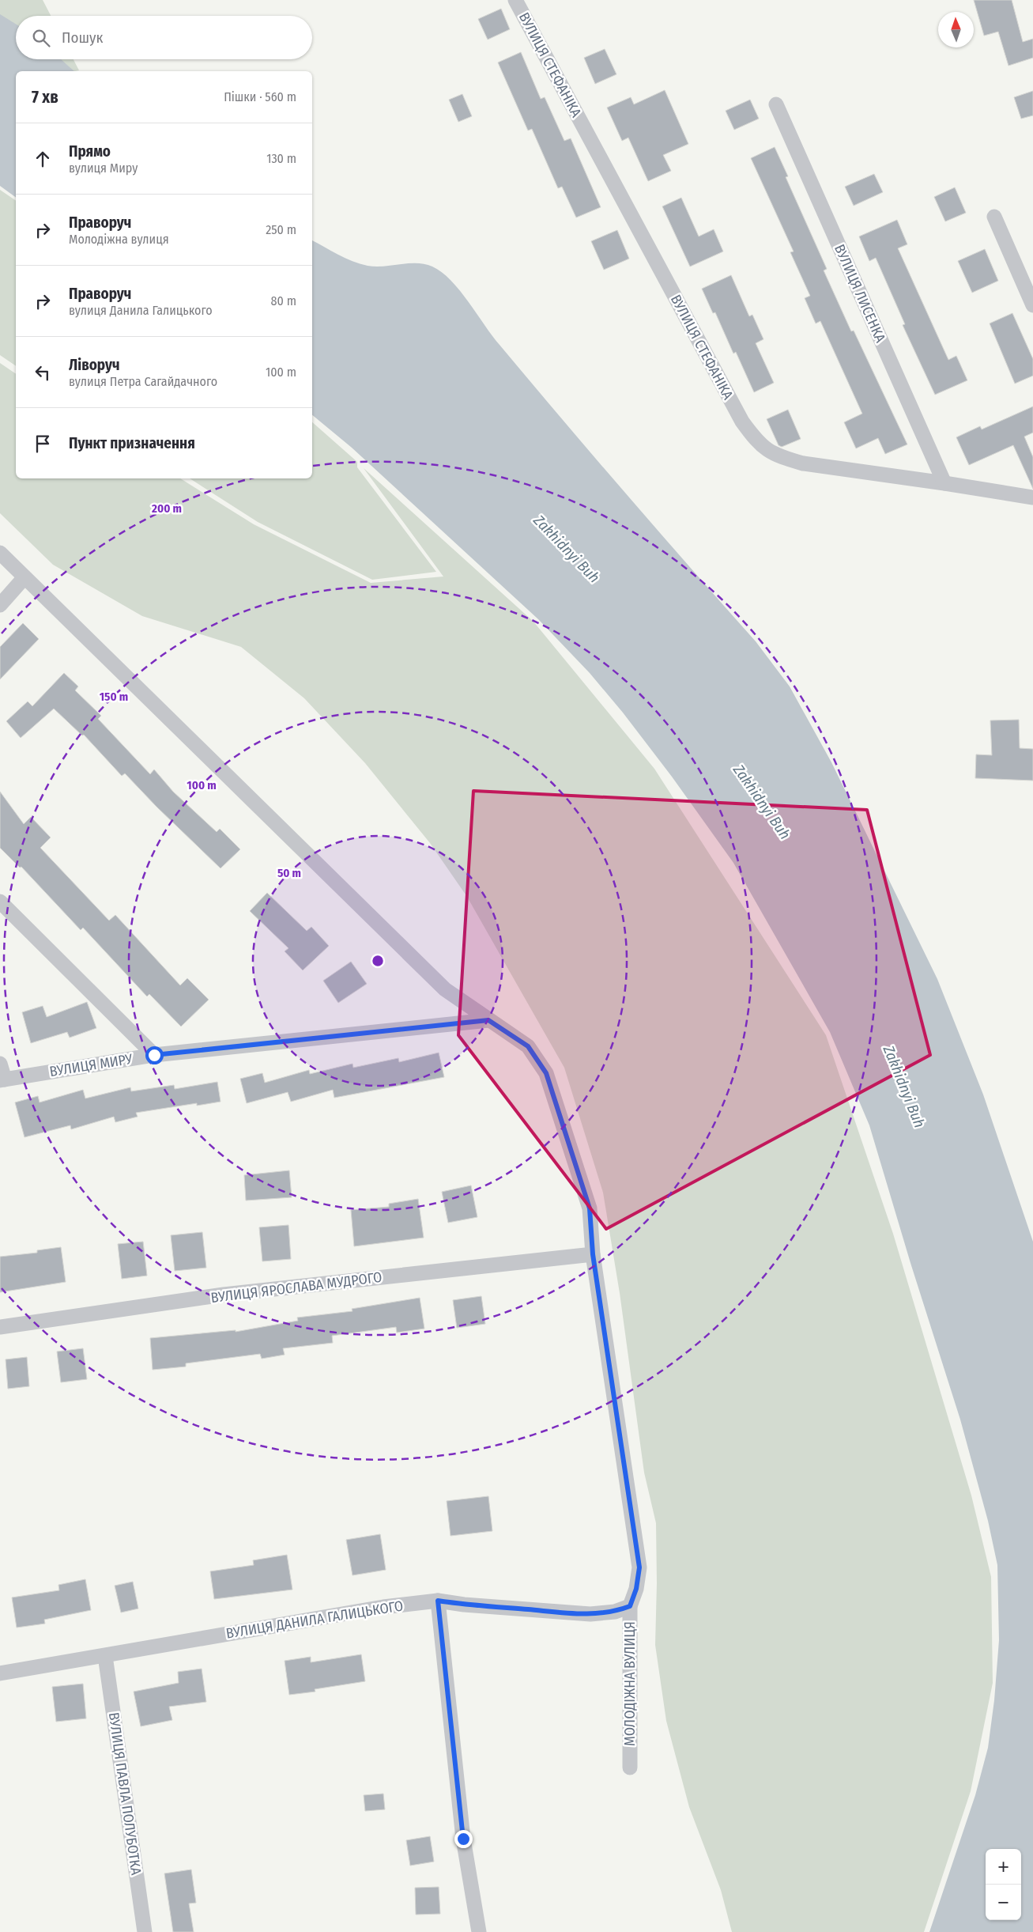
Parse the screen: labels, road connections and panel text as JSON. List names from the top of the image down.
{
  "streets": {
    "street": [
      "ВУЛИЦЯ СТЕФАНІКА",
      "ВУЛИЦЯ ЛИСЕНКА",
      "ВУЛИЦЯ МИРУ",
      "ВУЛИЦЯ ЯРОСЛАВА МУДРОГО",
      "ВУЛИЦЯ ДАНИЛА ГАЛИЦЬКОГО",
      "МОЛОДІЖНА ВУЛИЦЯ",
      "ВУЛИЦЯ ПАВЛА ПОЛУБОТКА"
    ]
  },
  "crossings": [
    ["ВУЛИЦЯ СТЕФАНІКА", "ВУЛИЦЯ ЛИСЕНКА"],
    ["ВУЛИЦЯ МИРУ", "МОЛОДІЖНА ВУЛИЦЯ"],
    ["ВУЛИЦЯ ЯРОСЛАВА МУДРОГО", "МОЛОДІЖНА ВУЛИЦЯ"],
    ["ВУЛИЦЯ ДАНИЛА ГАЛИЦЬКОГО", "МОЛОДІЖНА ВУЛИЦЯ"],
    ["ВУЛИЦЯ ДАНИЛА ГАЛИЦЬКОГО", "ВУЛИЦЯ ПАВЛА ПОЛУБОТКА"]
  ],
  "water": ["Zakhidnyi Buh"],
  "north": "top",
  "page": {
    "search": "Пошук",
    "heading": ["7 хв", "Пішки · 560 m"],
    "list": [
      ["Прямо", "вулиця Миру", "130 m"],
      ["Праворуч", "Молодіжна вулиця", "250 m"],
      ["Праворуч", "вулиця Данила Галицького", "80 m"],
      ["Ліворуч", "вулиця Петра Сагайдачного", "100 m"],
      "Пункт призначення"
    ],
    "map_buttons": ["+", "−"]
  },
  "rings": [
    "200 m",
    "150 m",
    "100 m",
    "50 m"
  ]
}
